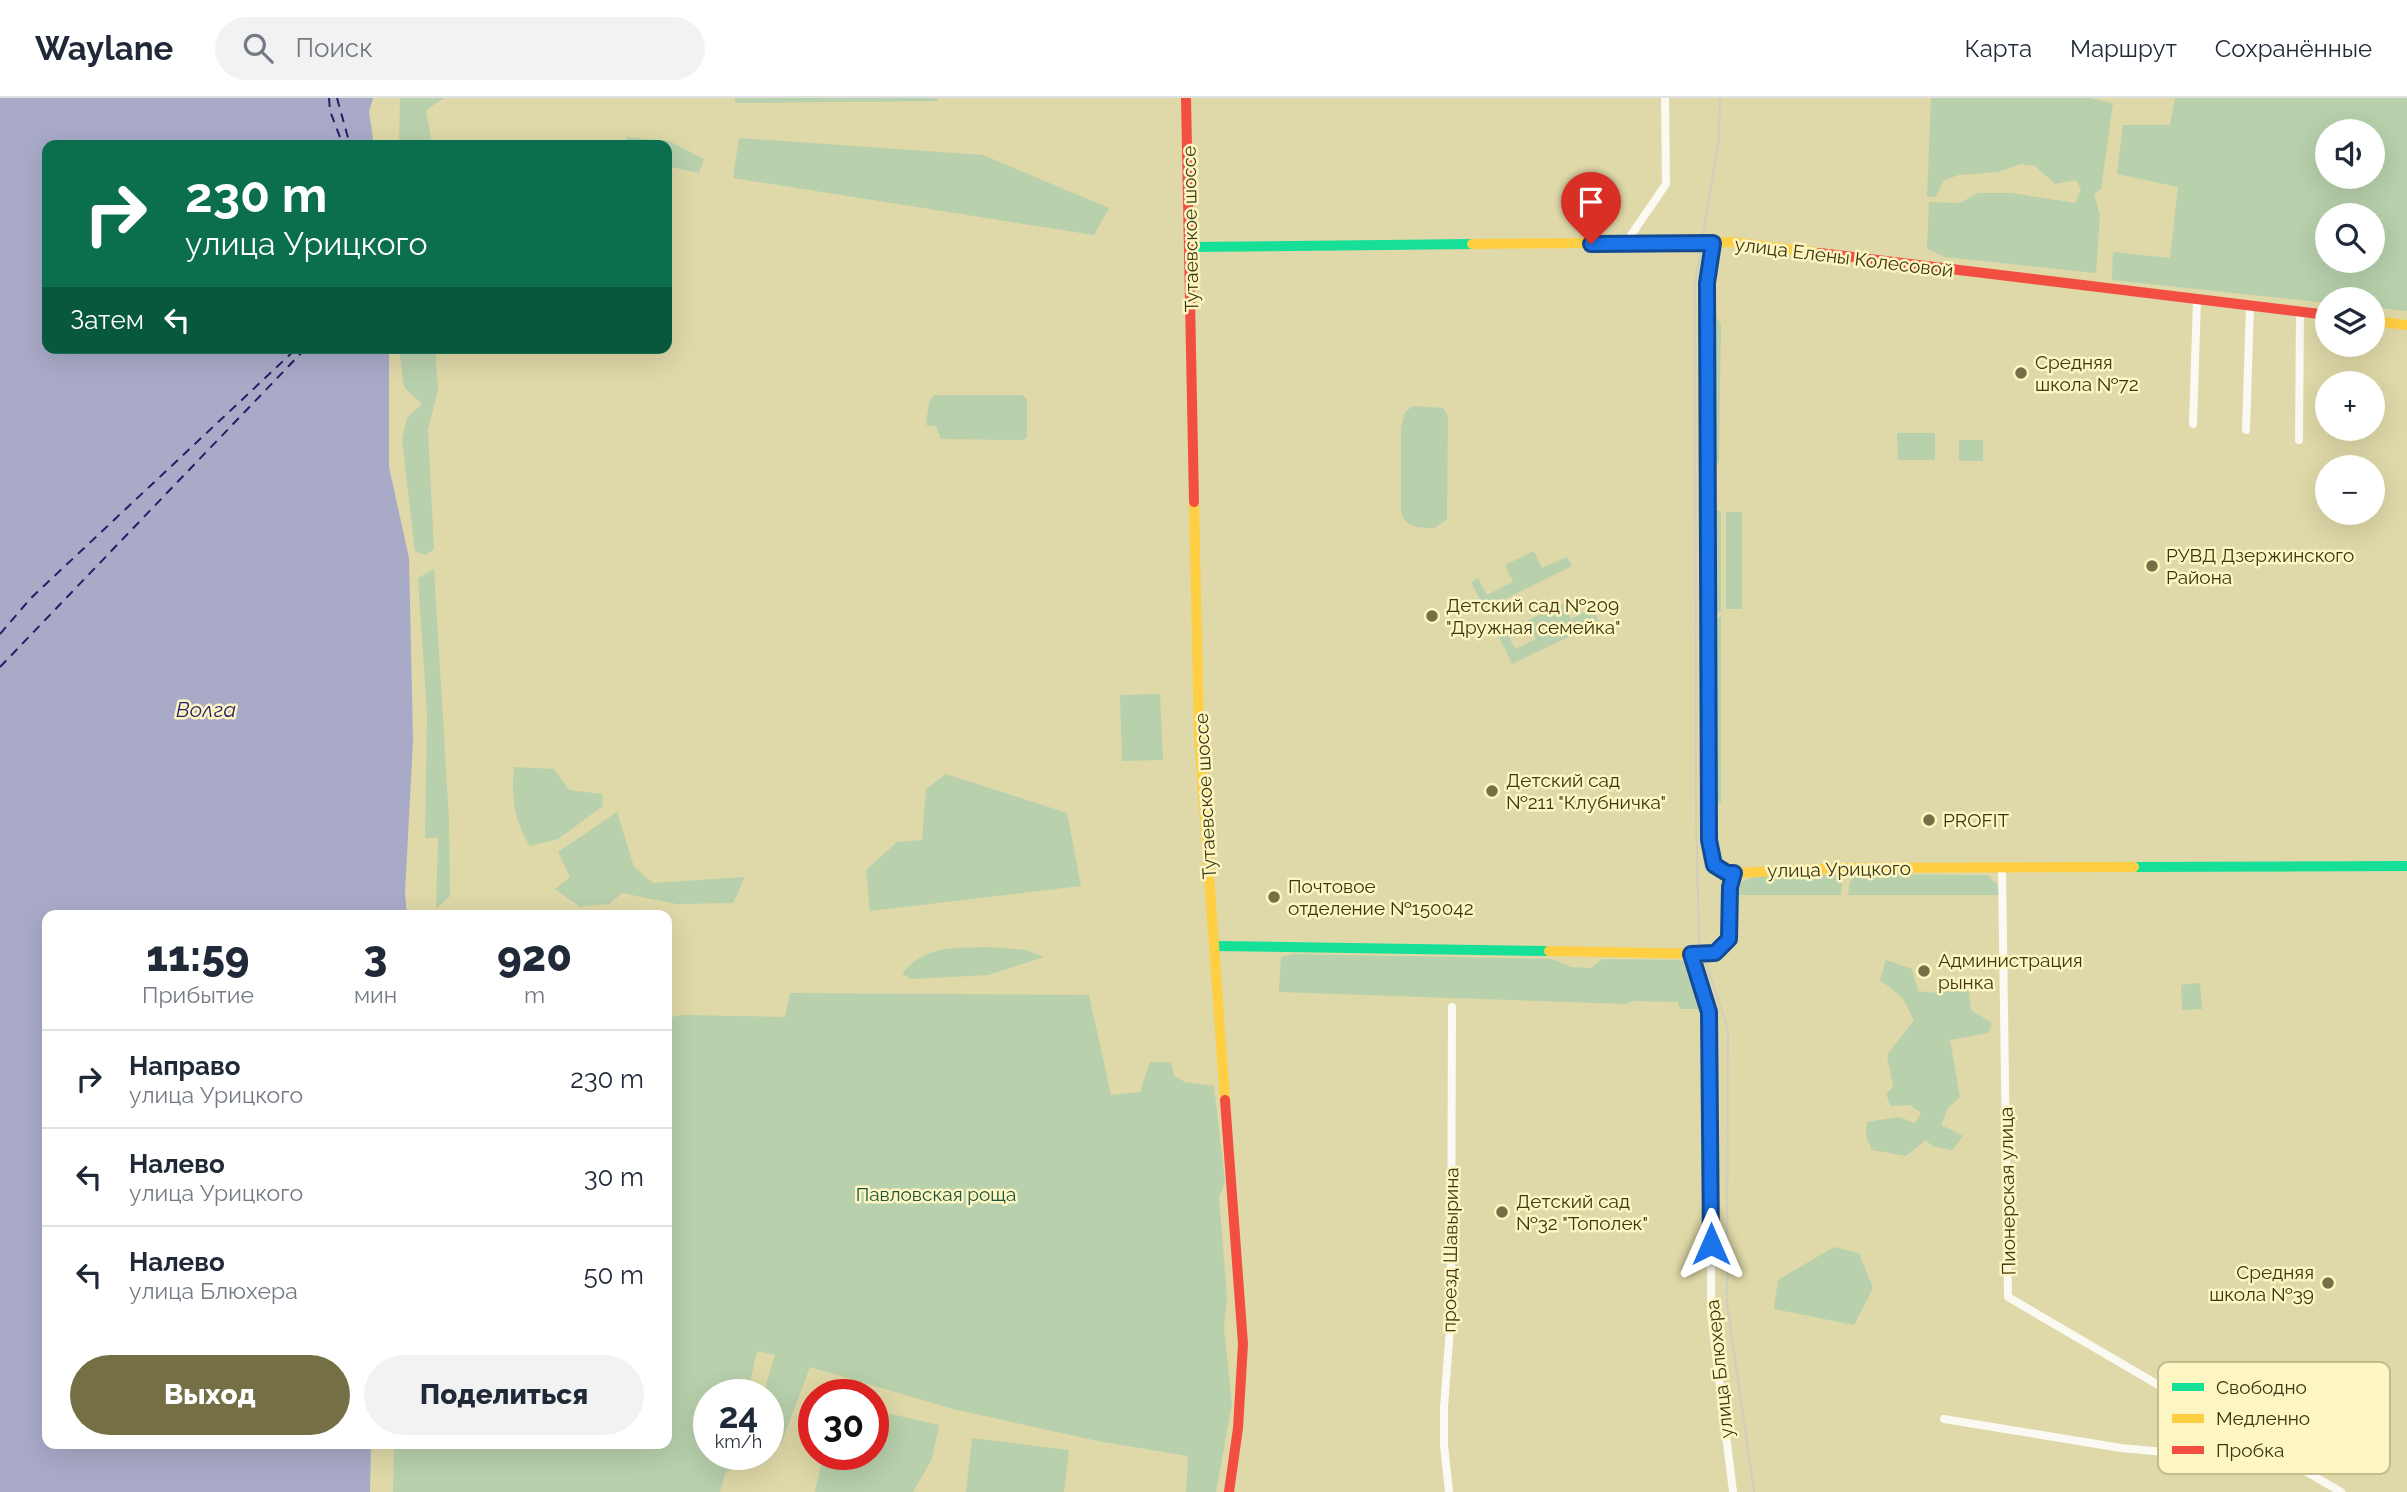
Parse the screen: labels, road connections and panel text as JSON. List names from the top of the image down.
{
  "streets": {
    "street": [
      "Тутаевское шоссе",
      "улица Елены Колесовой",
      "улица Урицкого",
      "Пионерская улица",
      "проезд Шавырина",
      "улица Блюхера"
    ]
  },
  "crossings": [
    ["Тутаевское шоссе", "улица Елены Колесовой"],
    ["улица Урицкого", "Пионерская улица"]
  ],
  "water": ["Волга"],
  "parks": ["Павловская роща"],
  "places": [
    "Средняя школа №72",
    "РУВД Дзержинского Района",
    "Детский сад №209 \"Дружная семейка\"",
    "Детский сад №211 \"Клубничка\"",
    "PROFIT",
    "Почтовое отделение №150042",
    "Администрация рынка",
    "Детский сад №32 \"Тополек\"",
    "Средняя школа №39"
  ],
  "legend": ["Свободно", "Медленно", "Пробка"],
  "page": {
    "header": "Waylane",
    "search": "Поиск",
    "nav": ["Карта", "Маршрут", "Сохранённые"],
    "map_buttons": ["+", "−"],
    "turn": ["230 m", "улица Урицкого"],
    "then": "Затем",
    "eta": [
      "11:59",
      "Прибытие",
      "3",
      "мин",
      "920",
      "m"
    ],
    "list": [
      {
        "name": "Направо",
        "note": "улица Урицкого",
        "value": "230 m"
      },
      {
        "name": "Налево",
        "note": "улица Урицкого",
        "value": "30 m"
      },
      {
        "name": "Налево",
        "note": "улица Блюхера",
        "value": "50 m"
      }
    ],
    "buttons": ["Выход", "Поделиться"],
    "speed": "24 km/h",
    "limit": "30"
  }
}
